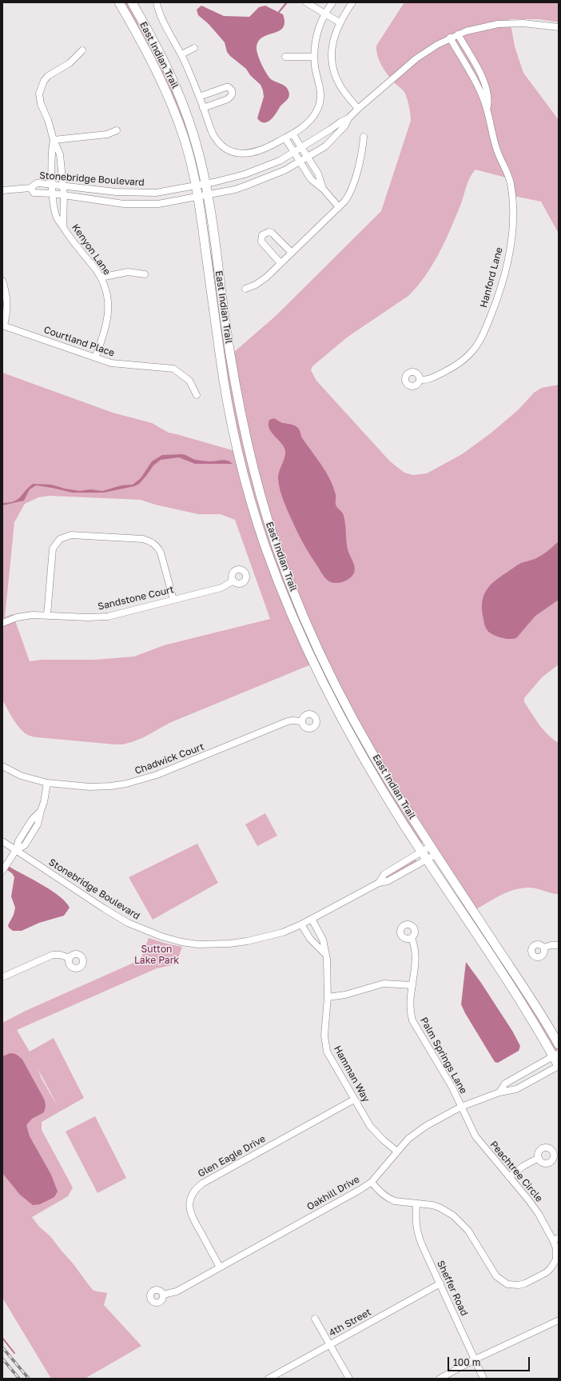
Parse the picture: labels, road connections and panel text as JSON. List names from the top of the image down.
{
  "streets": {
    "main road": ["East Indian Trail"],
    "street": [
      "Stonebridge Boulevard",
      "Kenyon Lane",
      "Hanford Lane",
      "Courtland Place",
      "Sandstone Court",
      "Chadwick Court",
      "Palm Springs Lane",
      "Hamman Way",
      "Glen Eagle Drive",
      "Peachtree Circle",
      "Oakhill Drive",
      "Sheffer Road",
      "4th Street"
    ]
  },
  "crossings": [
    ["East Indian Trail", "Stonebridge Boulevard"],
    ["East Indian Trail", "Oakhill Drive"],
    ["Stonebridge Boulevard", "Kenyon Lane"],
    ["Stonebridge Boulevard", "Hanford Lane"],
    ["Stonebridge Boulevard", "Hamman Way"],
    ["Kenyon Lane", "Courtland Place"],
    ["Palm Springs Lane", "Peachtree Circle"],
    ["Palm Springs Lane", "Oakhill Drive"],
    ["Hamman Way", "Glen Eagle Drive"],
    ["Hamman Way", "Oakhill Drive"],
    ["Glen Eagle Drive", "Oakhill Drive"],
    ["Peachtree Circle", "Oakhill Drive"],
    ["Peachtree Circle", "Sheffer Road"],
    ["Sheffer Road", "4th Street"]
  ],
  "parks": ["Sutton Lake Park"],
  "scale_bar": "100 m"
}
